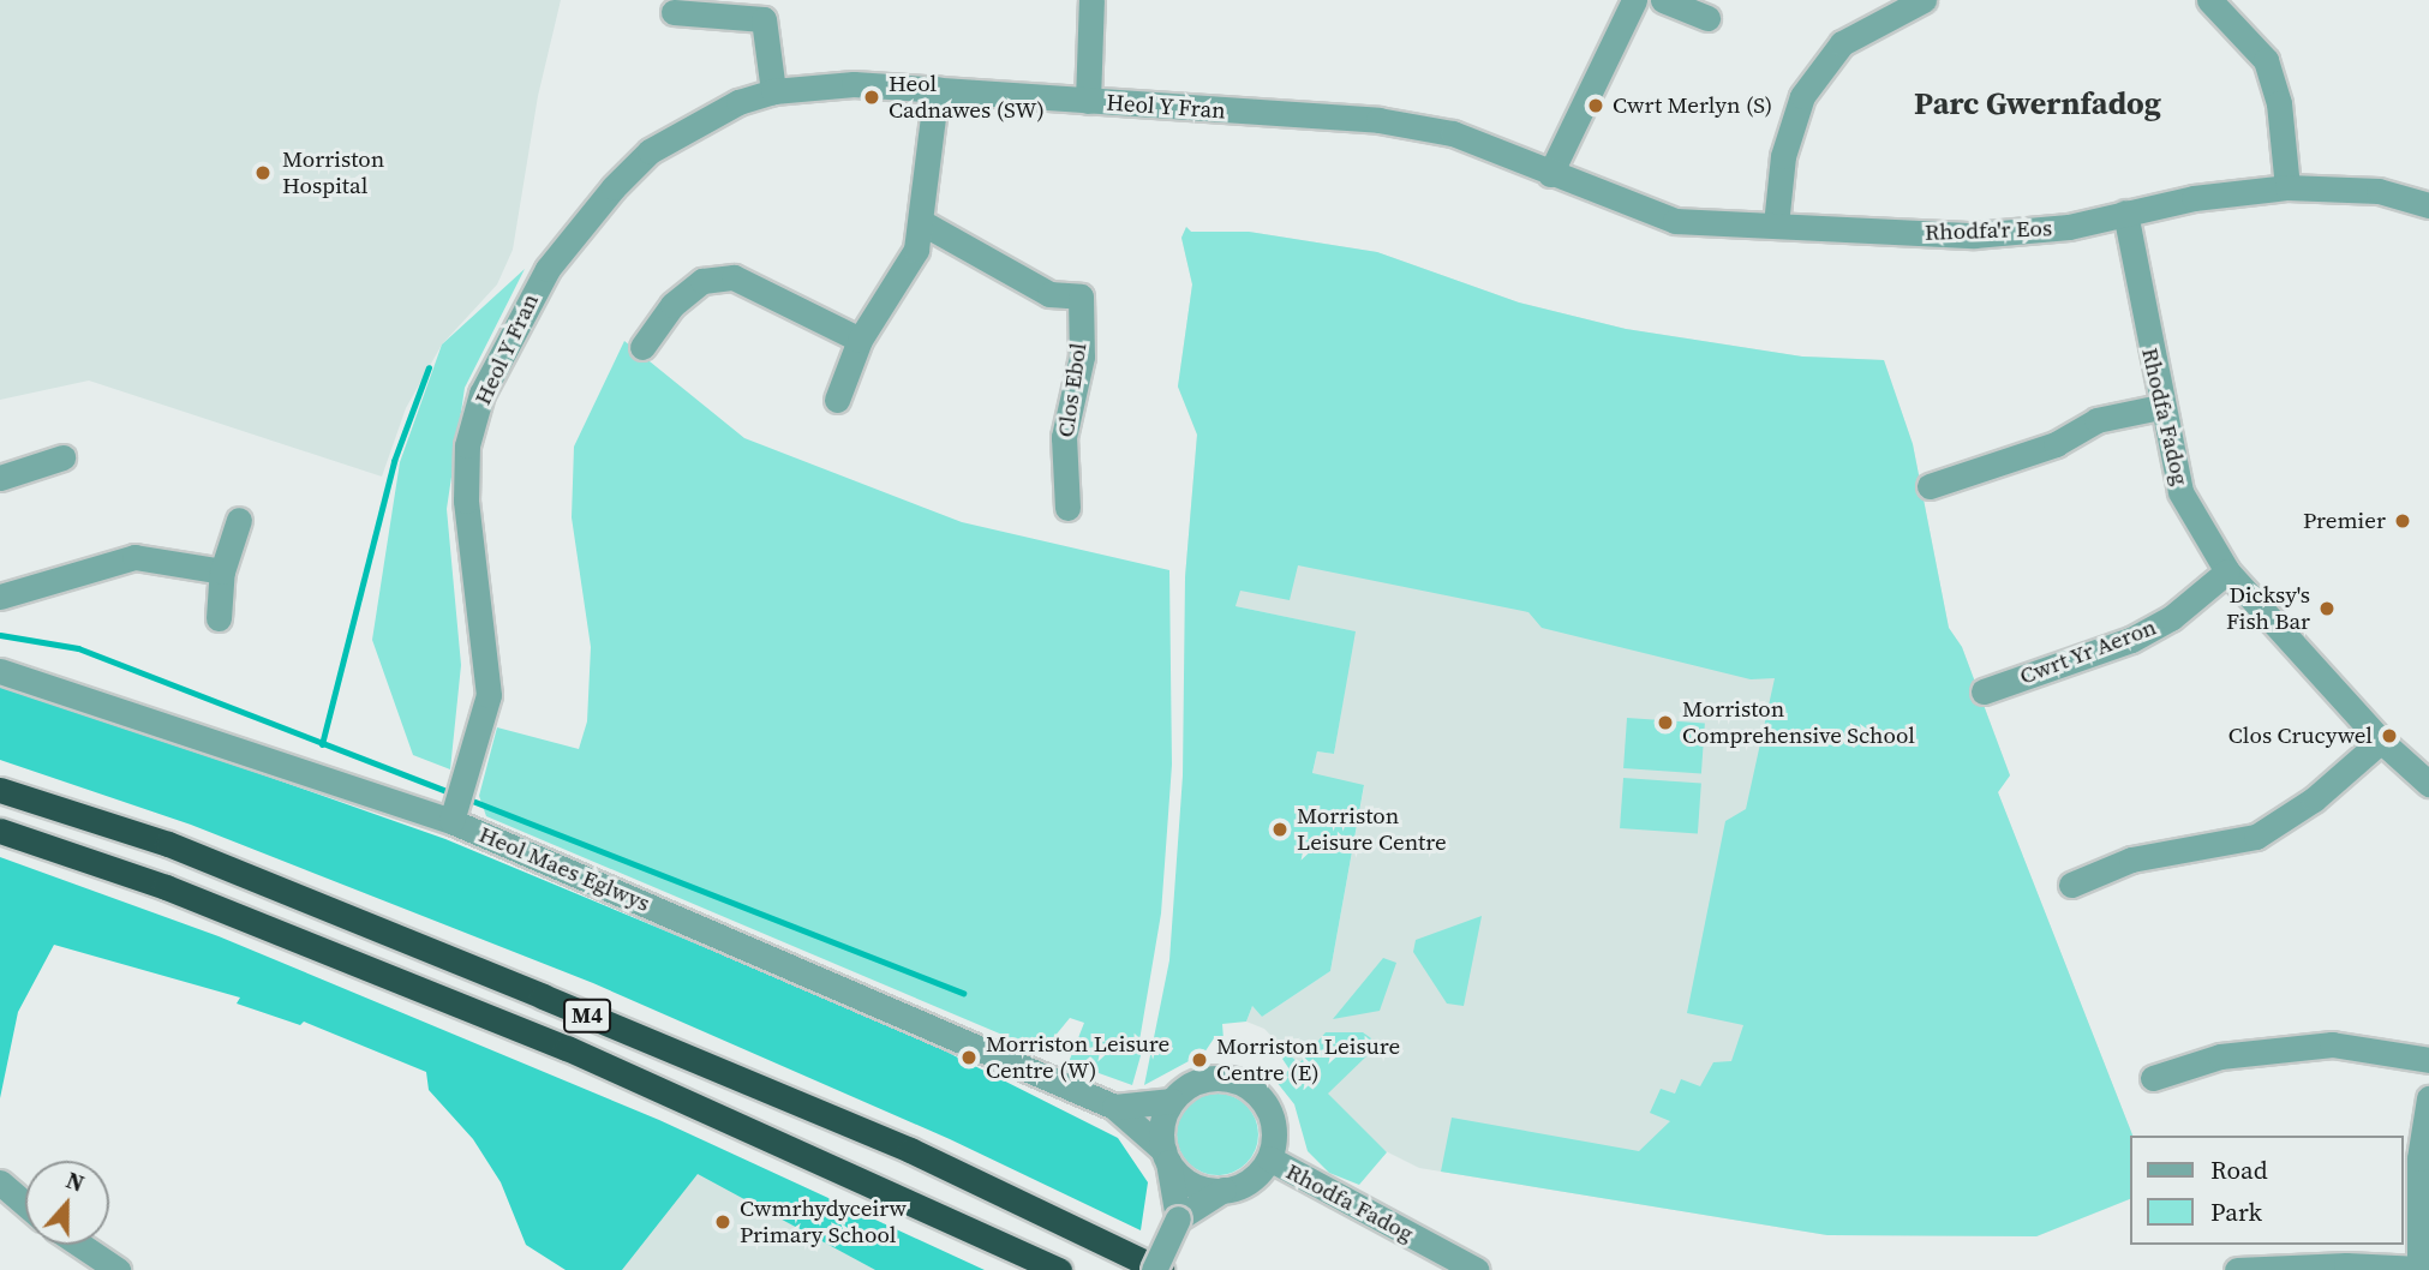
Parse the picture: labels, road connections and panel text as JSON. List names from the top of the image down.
{
  "streets": {
    "highway": ["M4"],
    "street": [
      "Heol Y Fran",
      "Rhodfa'r Eos",
      "Clos Ebol",
      "Rhodfa Fadog",
      "Cwrt Yr Aeron",
      "Heol Maes Eglwys"
    ]
  },
  "crossings": [
    ["Heol Y Fran", "Rhodfa'r Eos"],
    ["Heol Y Fran", "Heol Maes Eglwys"],
    ["Rhodfa'r Eos", "Rhodfa Fadog"],
    ["Rhodfa Fadog", "Cwrt Yr Aeron"],
    ["Rhodfa Fadog", "Heol Maes Eglwys"]
  ],
  "districts": ["Parc Gwernfadog"],
  "places": [
    "Heol Cadnawes (SW)",
    "Cwrt Merlyn (S)",
    "Morriston Hospital",
    "Premier",
    "Dicksy's Fish Bar",
    "Morriston Comprehensive School",
    "Clos Crucywel",
    "Morriston Leisure Centre",
    "Morriston Leisure Centre (W)",
    "Morriston Leisure Centre (E)",
    "Cwmrhydyceirw Primary School"
  ],
  "legend": ["Road", "Park"],
  "north": "top"
}
